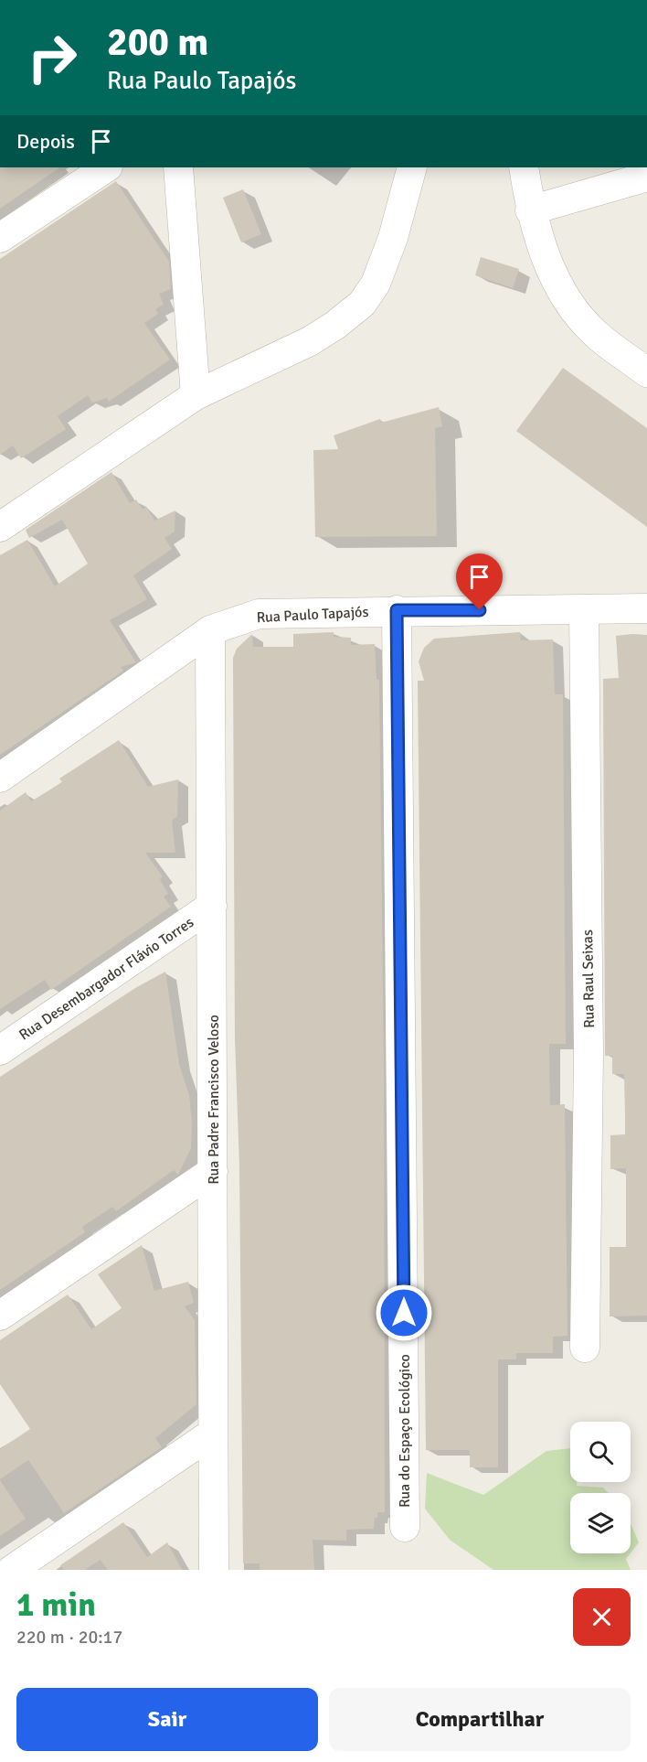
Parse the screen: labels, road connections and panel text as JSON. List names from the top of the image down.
{
  "streets": {
    "street": [
      "Rua Paulo Tapajós",
      "Rua Desembargador Flávio Torres",
      "Rua Raul Seixas",
      "Rua Padre Francisco Veloso",
      "Rua do Espaço Ecológico"
    ]
  },
  "crossings": [
    ["Rua Paulo Tapajós", "Rua Raul Seixas"],
    ["Rua Paulo Tapajós", "Rua Padre Francisco Veloso"],
    ["Rua Paulo Tapajós", "Rua do Espaço Ecológico"],
    ["Rua Desembargador Flávio Torres", "Rua Padre Francisco Veloso"]
  ],
  "page": {
    "turn": ["200 m", "Rua Paulo Tapajós"],
    "then": "Depois",
    "heading": ["1 min", "220 m · 20:17"],
    "buttons": ["Sair", "Compartilhar"]
  }
}
